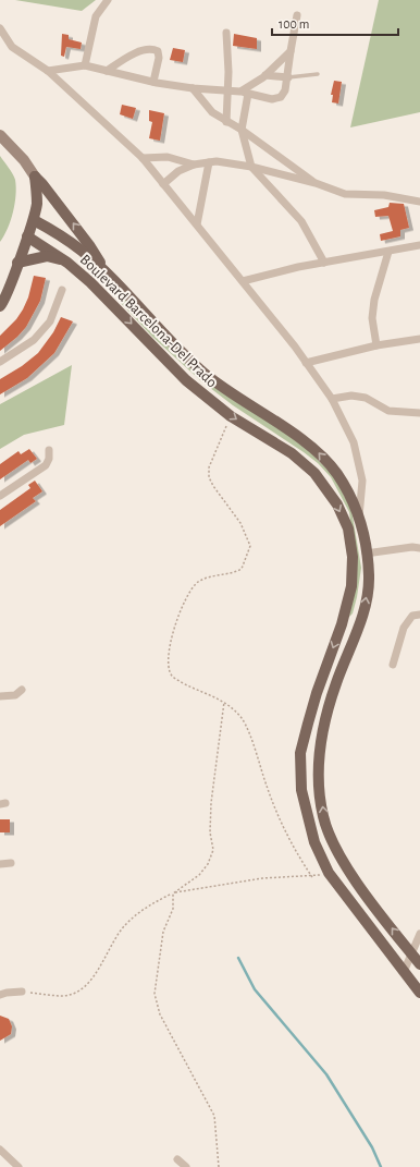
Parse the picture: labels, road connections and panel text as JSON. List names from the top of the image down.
{
  "streets": {
    "main road": ["Boulevard Barcelona-Del Prado"]
  },
  "scale_bar": "100 m"
}
